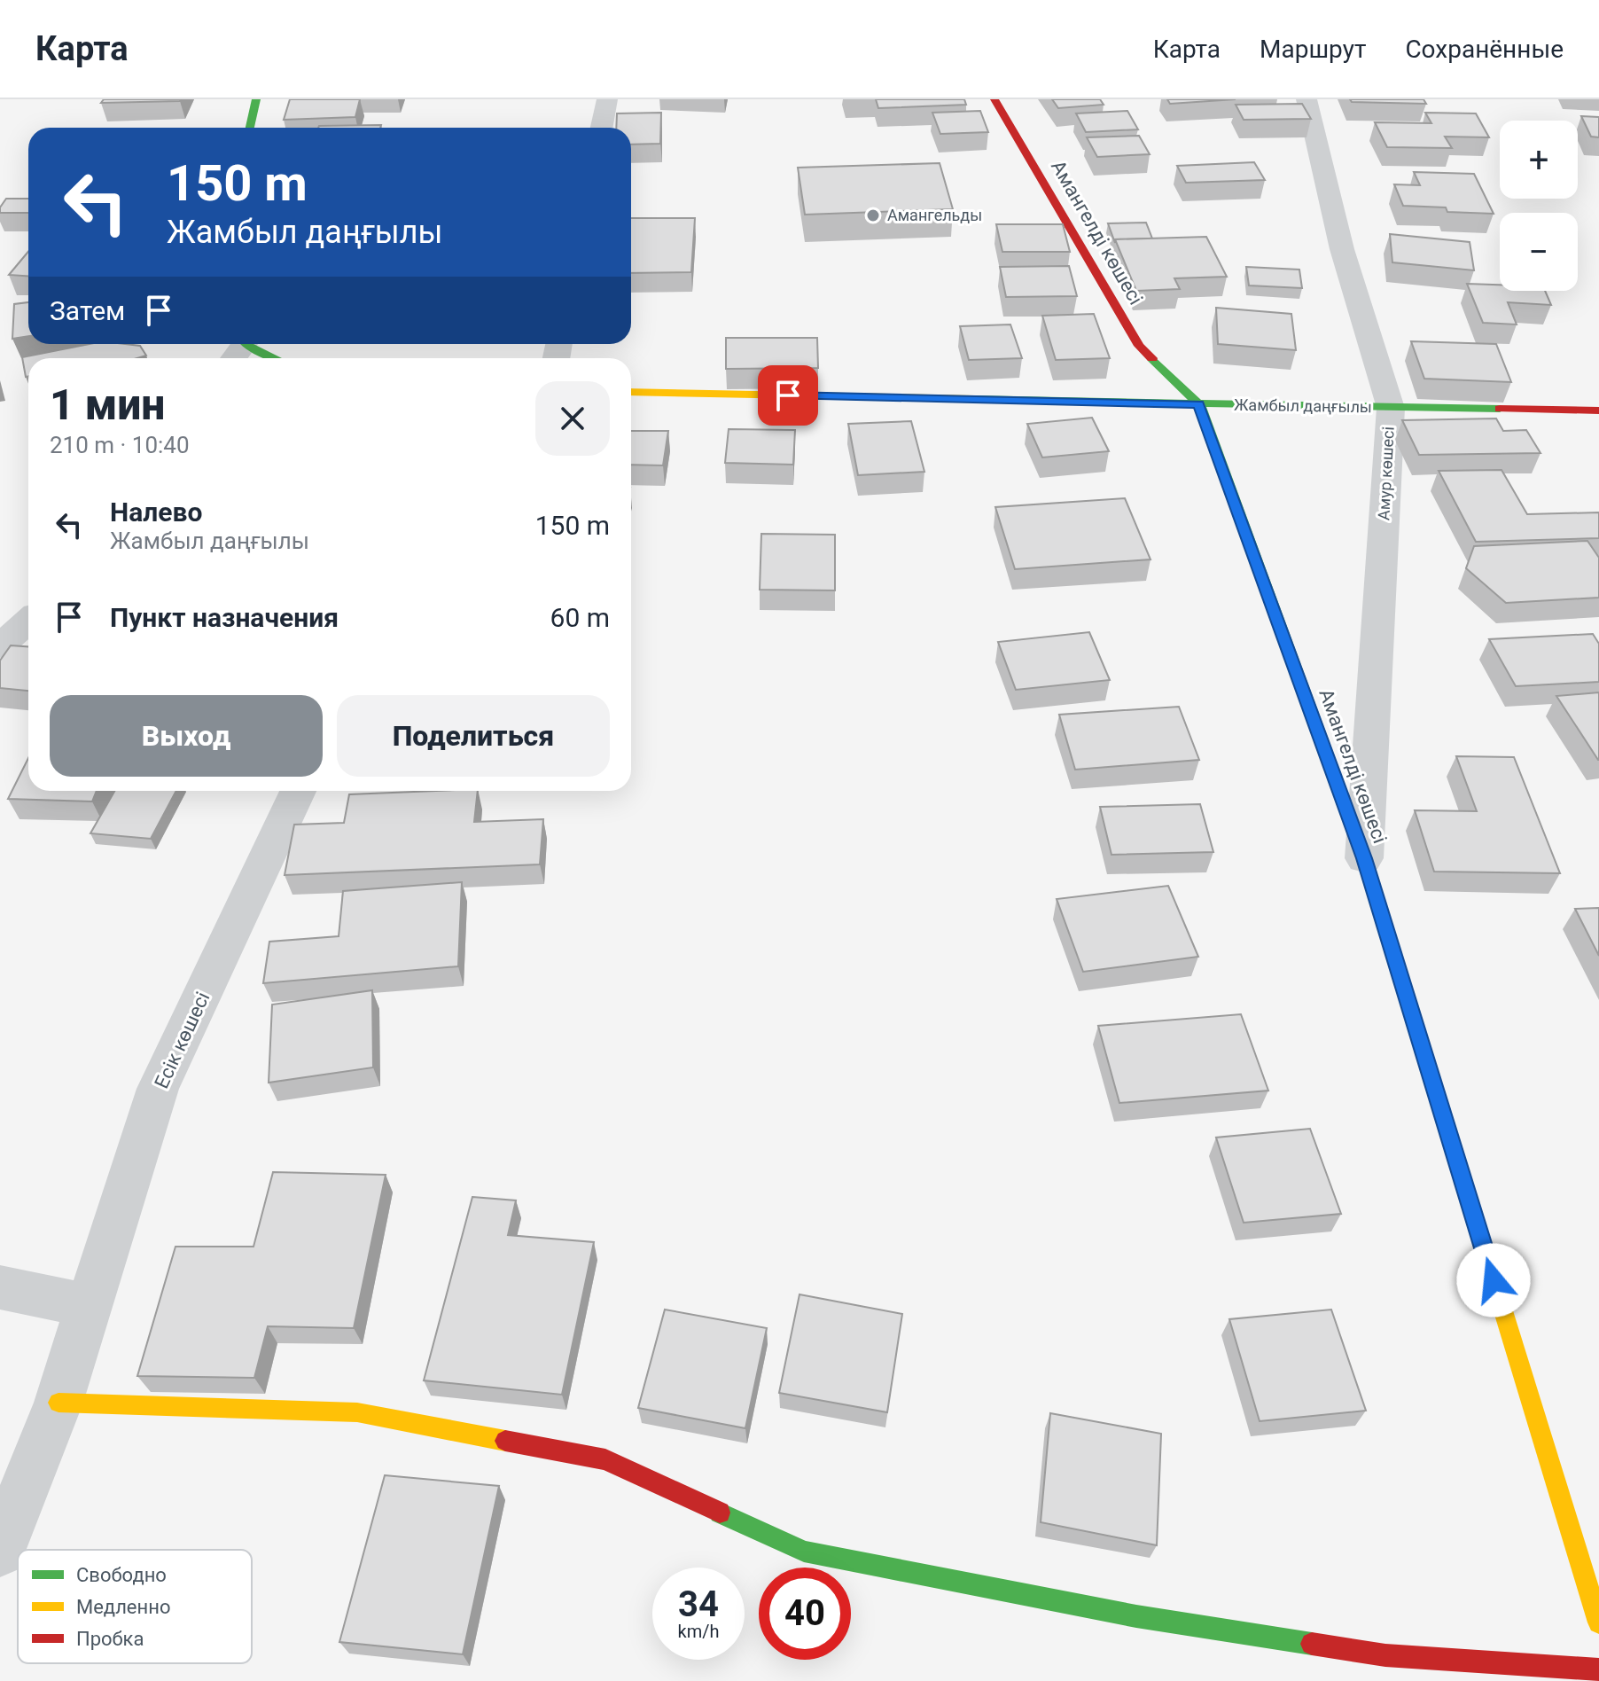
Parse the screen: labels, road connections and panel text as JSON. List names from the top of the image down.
{
  "streets": {
    "street": [
      "Амангелді көшесі",
      "Жамбыл даңғылы",
      "Амур көшесі",
      "Есік көшесі"
    ]
  },
  "crossings": [
    ["Амангелді көшесі", "Жамбыл даңғылы"],
    ["Амангелді көшесі", "Амур көшесі"],
    ["Жамбыл даңғылы", "Амур көшесі"]
  ],
  "places": ["Амангельды"],
  "legend": ["Свободно", "Медленно", "Пробка"],
  "page": {
    "header": "Карта",
    "nav": ["Карта", "Маршрут", "Сохранённые"],
    "map_buttons": ["+", "−"],
    "turn": ["150 m", "Жамбыл даңғылы"],
    "then": "Затем",
    "heading": ["1 мин", "210 m · 10:40"],
    "list": [
      {
        "name": "Налево",
        "note": "Жамбыл даңғылы",
        "value": "150 m"
      },
      {
        "name": "Пункт назначения",
        "value": "60 m"
      }
    ],
    "buttons": ["Выход", "Поделиться"],
    "speed": "34 km/h",
    "limit": "40"
  }
}
